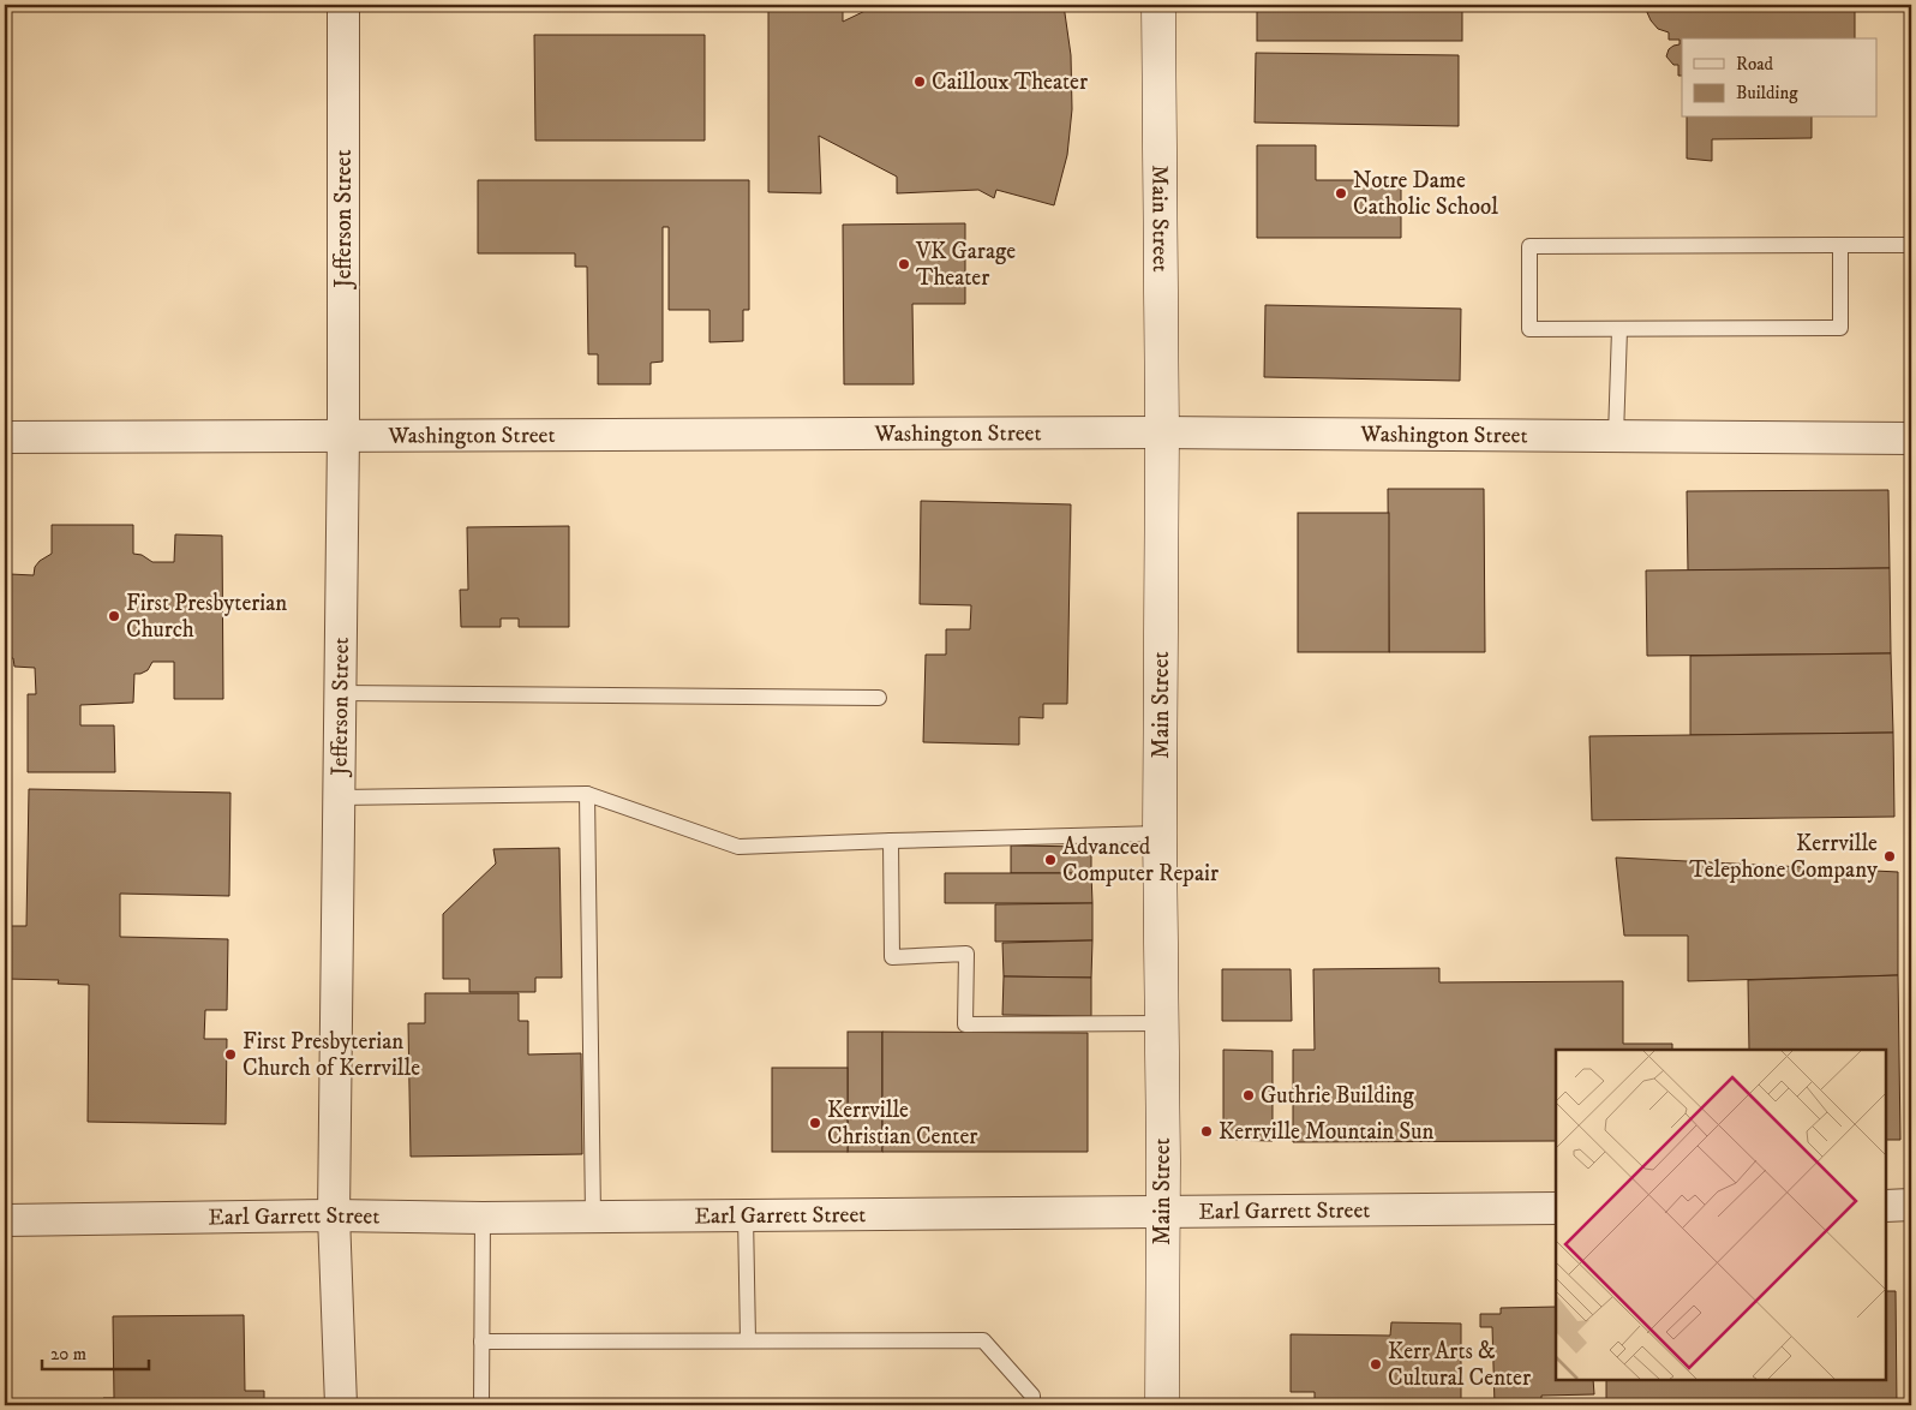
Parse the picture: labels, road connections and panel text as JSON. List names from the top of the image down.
{
  "streets": {
    "main road": ["Main Street"],
    "street": ["Jefferson Street", "Washington Street", "Earl Garrett Street"]
  },
  "crossings": [
    ["Jefferson Street", "Washington Street"],
    ["Jefferson Street", "Earl Garrett Street"],
    ["Main Street", "Washington Street"],
    ["Main Street", "Earl Garrett Street"]
  ],
  "places": [
    "Cailloux Theater",
    "Notre Dame Catholic School",
    "VK Garage Theater",
    "First Presbyterian Church",
    "Kerrville Telephone Company",
    "Advanced Computer Repair",
    "First Presbyterian Church of Kerrville",
    "Guthrie Building",
    "Kerrville Christian Center",
    "Kerrville Mountain Sun",
    "Kerr Arts & Cultural Center"
  ],
  "legend": ["Road", "Building"],
  "scale_bar": "20 m"
}
